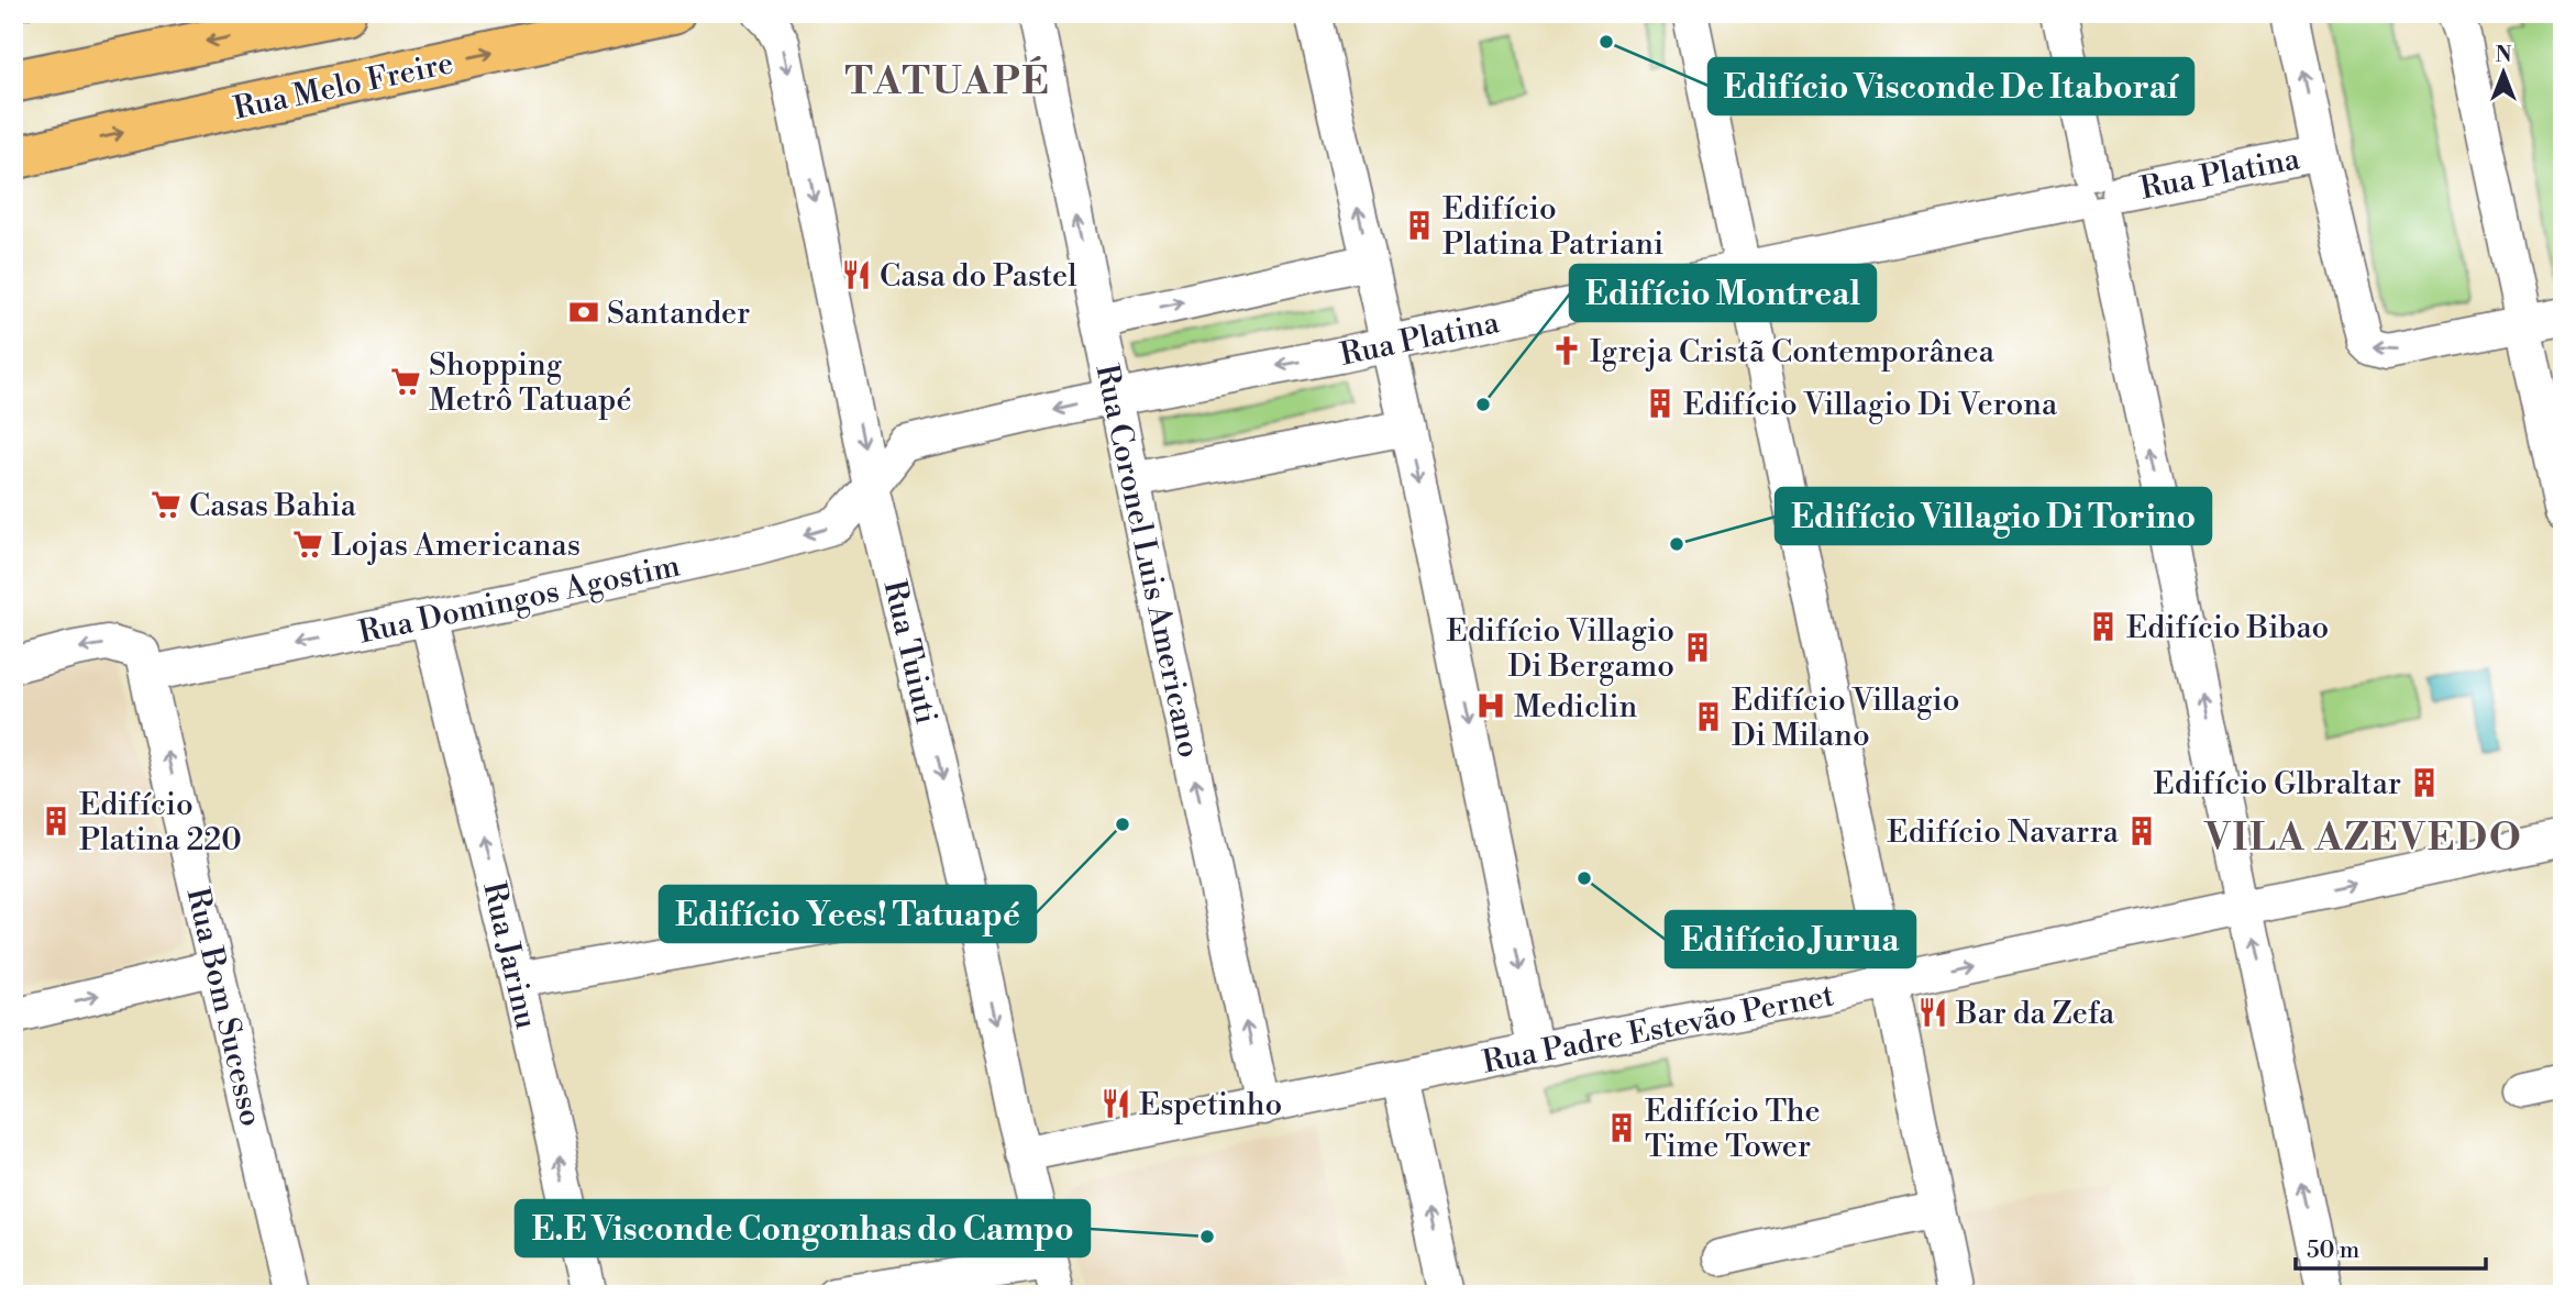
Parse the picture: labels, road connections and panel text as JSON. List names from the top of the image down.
{
  "streets": {
    "highway": ["Rua Melo Freire"],
    "street": [
      "Rua Platina",
      "Rua Coronel Luis Americano",
      "Rua Domingos Agostim",
      "Rua Tuiuti",
      "Rua Jarinu",
      "Rua Bom Sucesso",
      "Rua Padre Estevão Pernet"
    ]
  },
  "crossings": [
    ["Rua Platina", "Rua Coronel Luis Americano"],
    ["Rua Platina", "Rua Domingos Agostim"],
    ["Rua Platina", "Rua Tuiuti"],
    ["Rua Coronel Luis Americano", "Rua Padre Estevão Pernet"],
    ["Rua Domingos Agostim", "Rua Tuiuti"],
    ["Rua Domingos Agostim", "Rua Jarinu"],
    ["Rua Domingos Agostim", "Rua Bom Sucesso"],
    ["Rua Tuiuti", "Rua Padre Estevão Pernet"]
  ],
  "one_way": [
    "Rua Domingos Agostim",
    "Rua Tuiuti",
    "Rua Jarinu",
    "Rua Bom Sucesso",
    "Rua Padre Estevão Pernet"
  ],
  "districts": ["TATUAPÉ", "VILA AZEVEDO"],
  "places": {
    "other": [
      "Edifício Visconde De Itaboraí",
      "Edifício Montreal",
      "Edifício Villagio Di Torino",
      "Edifício Yees! Tatuapé",
      "Edifício Jurua",
      "E.E Visconde Congonhas do Campo"
    ],
    "building": [
      "Edifício Platina Patriani",
      "Edifício Villagio Di Verona",
      "Edifício Bibao",
      "Edifício Villagio Di Bergamo",
      "Edifício Villagio Di Milano",
      "Edifício Glbraltar",
      "Edifício Platina 220",
      "Edifício Navarra",
      "Edifício The Time Tower"
    ],
    "restaurant": ["Casa do Pastel", "Bar da Zefa", "Espetinho"],
    "bank": ["Santander"],
    "church": ["Igreja Cristã Contemporânea"],
    "supermarket": ["Shopping Metrô Tatuapé", "Casas Bahia", "Lojas Americanas"],
    "hospital": ["Mediclin"]
  },
  "scale_bar": "50 m",
  "north": "top"
}
